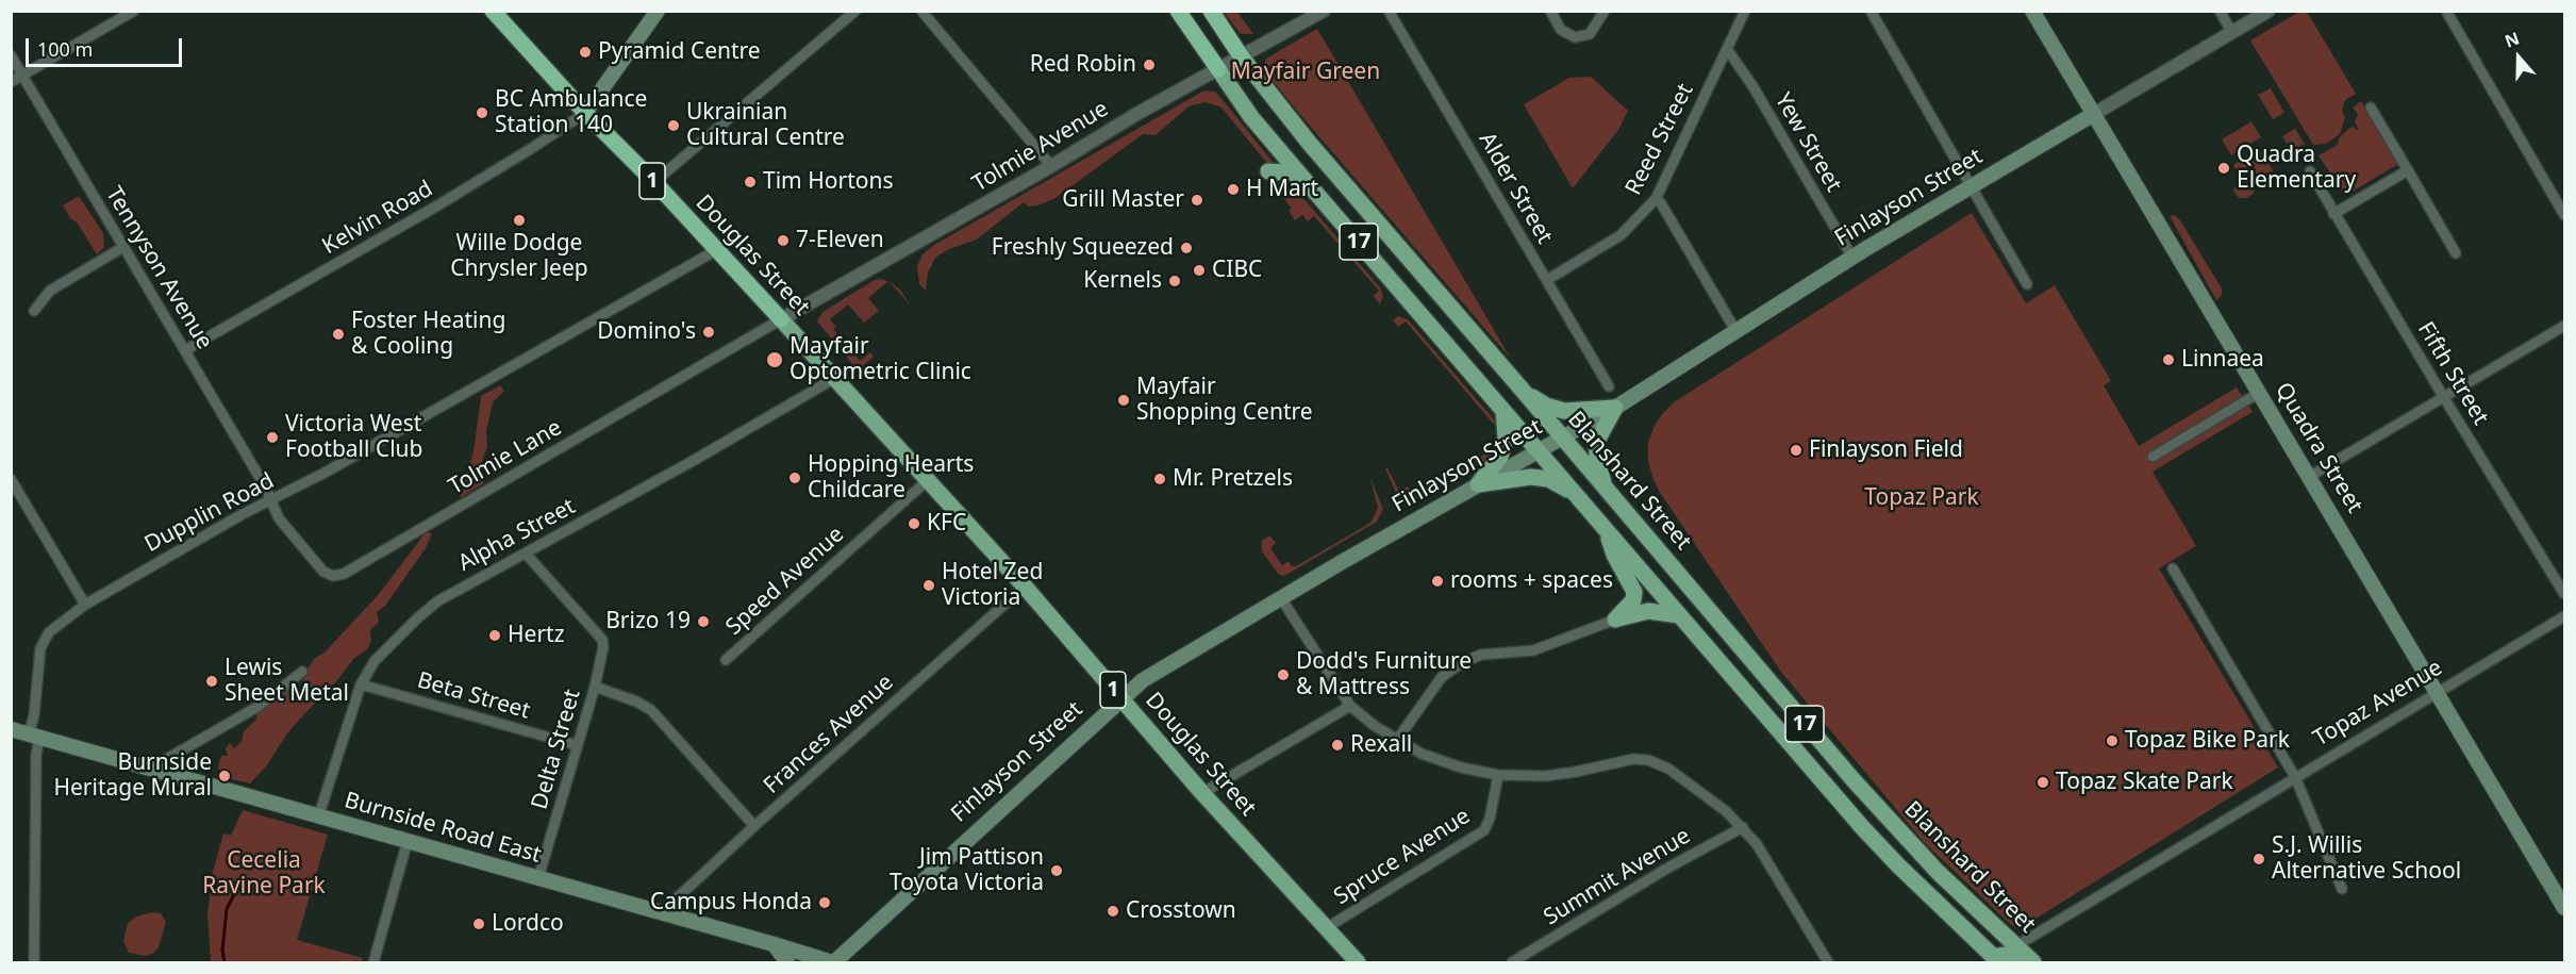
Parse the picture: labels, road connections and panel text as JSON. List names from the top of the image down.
{
  "streets": {
    "highway": [
      "1",
      "17",
      "Douglas Street",
      "Blanshard Street"
    ],
    "main road": ["Finlayson Street", "Quadra Street", "Burnside Road East"],
    "street": [
      "Reed Street",
      "Yew Street",
      "Tolmie Avenue",
      "Alder Street",
      "Kelvin Road",
      "Tennyson Avenue",
      "Fifth Street",
      "Tolmie Lane",
      "Dupplin Road",
      "Alpha Street",
      "Speed Avenue",
      "Beta Street",
      "Topaz Avenue",
      "Frances Avenue",
      "Delta Street",
      "Spruce Avenue",
      "Summit Avenue"
    ]
  },
  "crossings": [
    ["Reed Street", "Yew Street"],
    ["Reed Street", "Alder Street"],
    ["Yew Street", "Finlayson Street"],
    ["Tolmie Avenue", "Douglas Street"],
    ["Tolmie Avenue", "Tolmie Lane"],
    ["Tolmie Avenue", "Blanshard Street"],
    ["Finlayson Street", "Douglas Street"],
    ["Finlayson Street", "Quadra Street"],
    ["Finlayson Street", "Blanshard Street"],
    ["Finlayson Street", "Burnside Road East"],
    ["Kelvin Road", "Douglas Street"],
    ["Kelvin Road", "Tennyson Avenue"],
    ["Douglas Street", "Tolmie Lane"],
    ["Douglas Street", "Dupplin Road"],
    ["Douglas Street", "Alpha Street"],
    ["Douglas Street", "Speed Avenue"],
    ["Douglas Street", "Frances Avenue"],
    ["Douglas Street", "Spruce Avenue"],
    ["Tennyson Avenue", "Tolmie Lane"],
    ["Tennyson Avenue", "Dupplin Road"],
    ["Quadra Street", "Topaz Avenue"],
    ["Tolmie Lane", "Dupplin Road"],
    ["Blanshard Street", "Topaz Avenue"],
    ["Dupplin Road", "Burnside Road East"],
    ["Alpha Street", "Beta Street"],
    ["Alpha Street", "Delta Street"],
    ["Alpha Street", "Burnside Road East"],
    ["Beta Street", "Delta Street"],
    ["Frances Avenue", "Burnside Road East"],
    ["Delta Street", "Burnside Road East"]
  ],
  "parks": ["Mayfair Green", "Topaz Park", "Cecelia Ravine Park"],
  "places": [
    "Pyramid Centre",
    "Red Robin",
    "BC Ambulance Station 140",
    "Ukrainian Cultural Centre",
    "Quadra Elementary",
    "Tim Hortons",
    "H Mart",
    "Grill Master",
    "Wille Dodge Chrysler Jeep",
    "7-Eleven",
    "Freshly Squeezed",
    "CIBC",
    "Kernels",
    "Domino's",
    "Foster Heating & Cooling",
    "Mayfair Optometric Clinic",
    "Linnaea",
    "Mayfair Shopping Centre",
    "Victoria West Football Club",
    "Finlayson Field",
    "Hopping Hearts Childcare",
    "Mr. Pretzels",
    "KFC",
    "rooms + spaces",
    "Hotel Zed Victoria",
    "Brizo 19",
    "Hertz",
    "Dodd's Furniture & Mattress",
    "Lewis Sheet Metal",
    "Topaz Bike Park",
    "Rexall",
    "Burnside Heritage Mural",
    "Topaz Skate Park",
    "S.J. Willis Alternative School",
    "Jim Pattison Toyota Victoria",
    "Campus Honda",
    "Crosstown",
    "Lordco"
  ],
  "scale_bar": "100 m",
  "north": "top"
}
